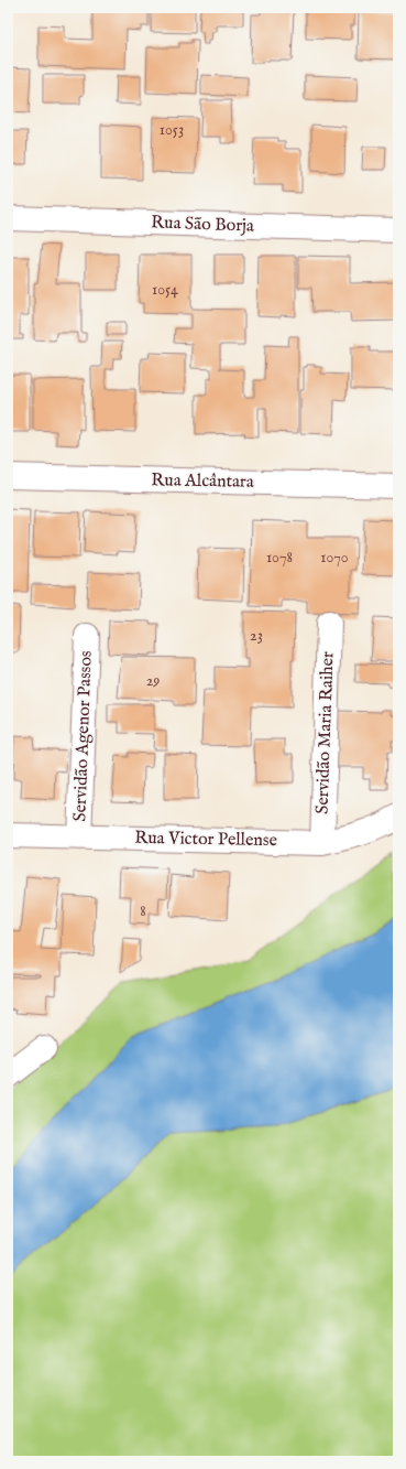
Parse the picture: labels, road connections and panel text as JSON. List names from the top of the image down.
{
  "streets": {
    "street": [
      "Rua São Borja",
      "Rua Alcântara",
      "Servidão Maria Raiher",
      "Servidão Agenor Passos",
      "Rua Victor Pellense"
    ]
  },
  "crossings": [
    ["Servidão Maria Raiher", "Rua Victor Pellense"],
    ["Servidão Agenor Passos", "Rua Victor Pellense"]
  ],
  "house_numbers": [
    "1053",
    "1054",
    "1078",
    "1070",
    "23",
    "29",
    "8"
  ]
}
